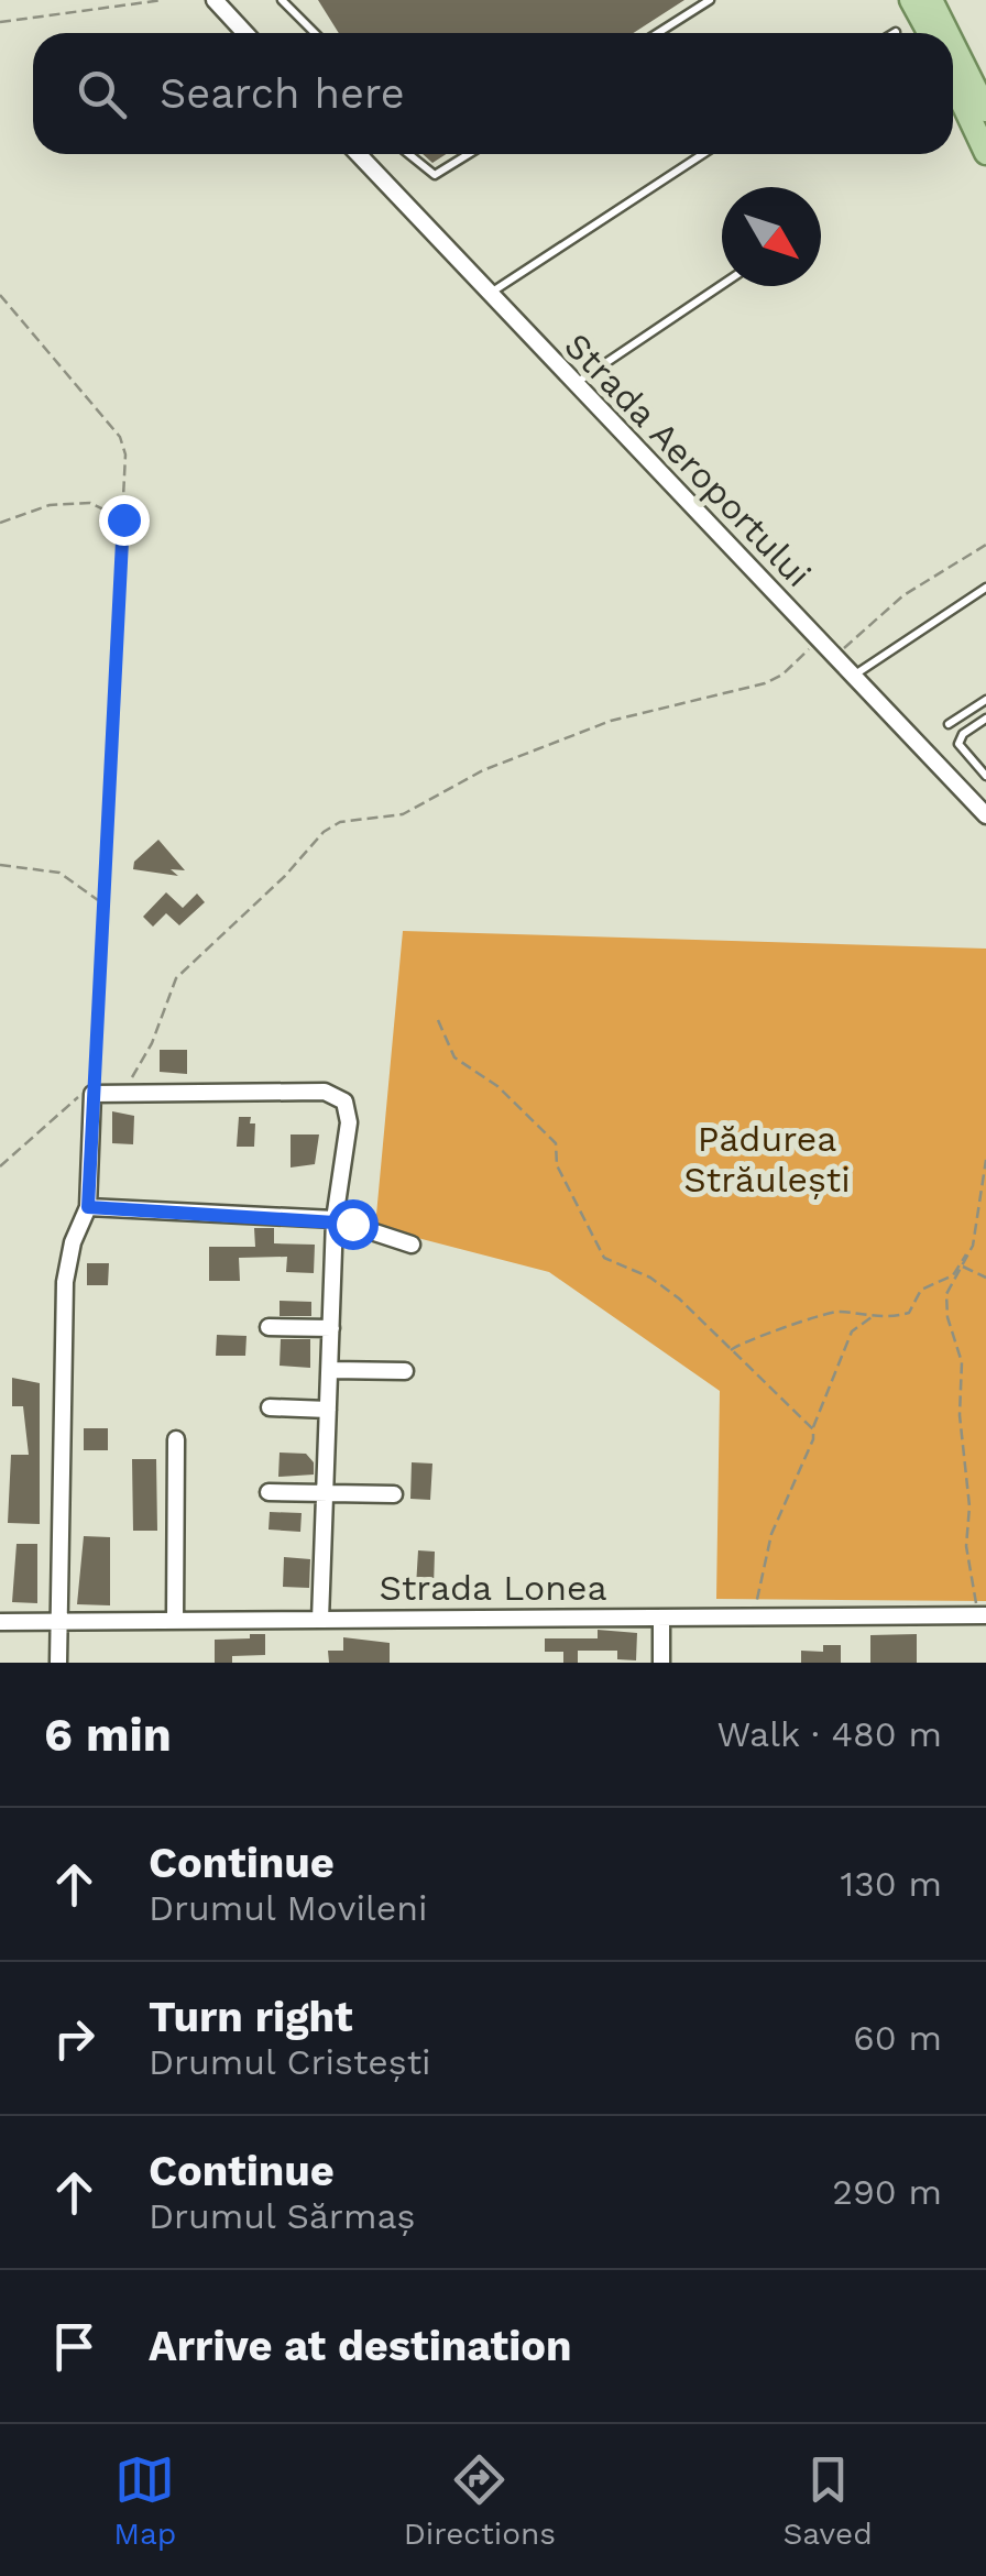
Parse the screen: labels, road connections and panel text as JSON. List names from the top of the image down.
{
  "streets": {
    "street": ["Strada Aeroportului", "Strada Lonea"]
  },
  "parks": ["Pădurea Străulești"],
  "north": "bottom right",
  "page": {
    "search": "Search here",
    "heading": ["6 min", "Walk · 480 m"],
    "list": [
      ["Continue", "Drumul Movileni", "130 m"],
      ["Turn right", "Drumul Cristești", "60 m"],
      ["Continue", "Drumul Sărmaș", "290 m"],
      "Arrive at destination"
    ],
    "nav": ["Map", "Directions", "Saved"]
  }
}
